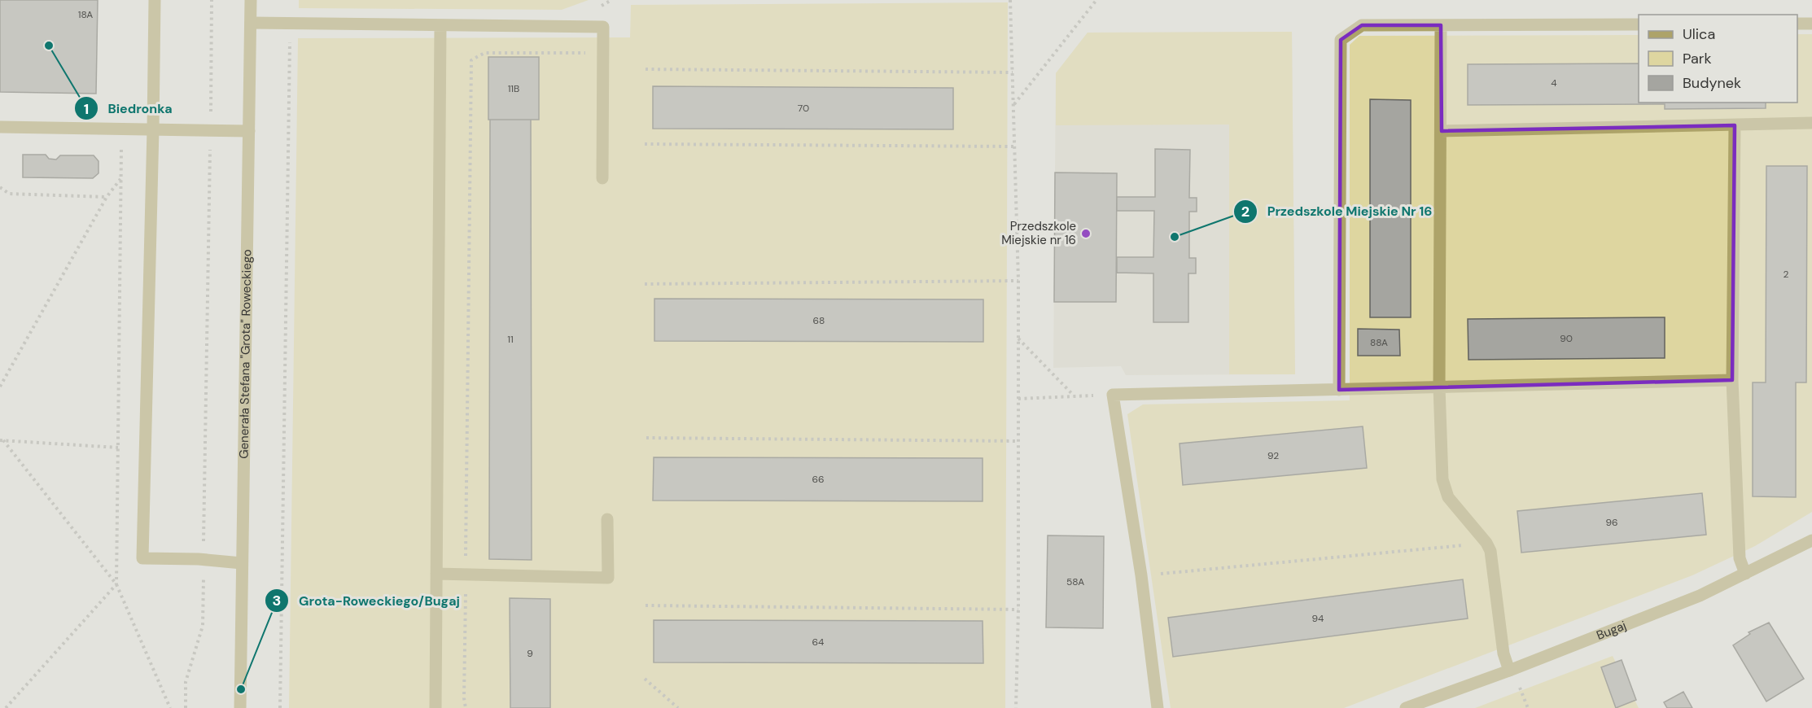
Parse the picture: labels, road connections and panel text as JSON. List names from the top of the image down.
{
  "streets": {
    "street": ["Generała Stefana \"Grota\" Roweckiego", "Bugaj"]
  },
  "places": [
    "Biedronka",
    "Przedszkole Miejskie nr 16",
    "Przedszkole Miejskie Nr 16",
    "Grota-Roweckiego/Bugaj"
  ],
  "house_numbers": [
    "18A",
    "4",
    "11B",
    "70",
    "2",
    "68",
    "90",
    "11",
    "88A",
    "92",
    "66",
    "96",
    "58A",
    "94",
    "64",
    "9"
  ],
  "legend": ["Ulica", "Park", "Budynek"]
}
